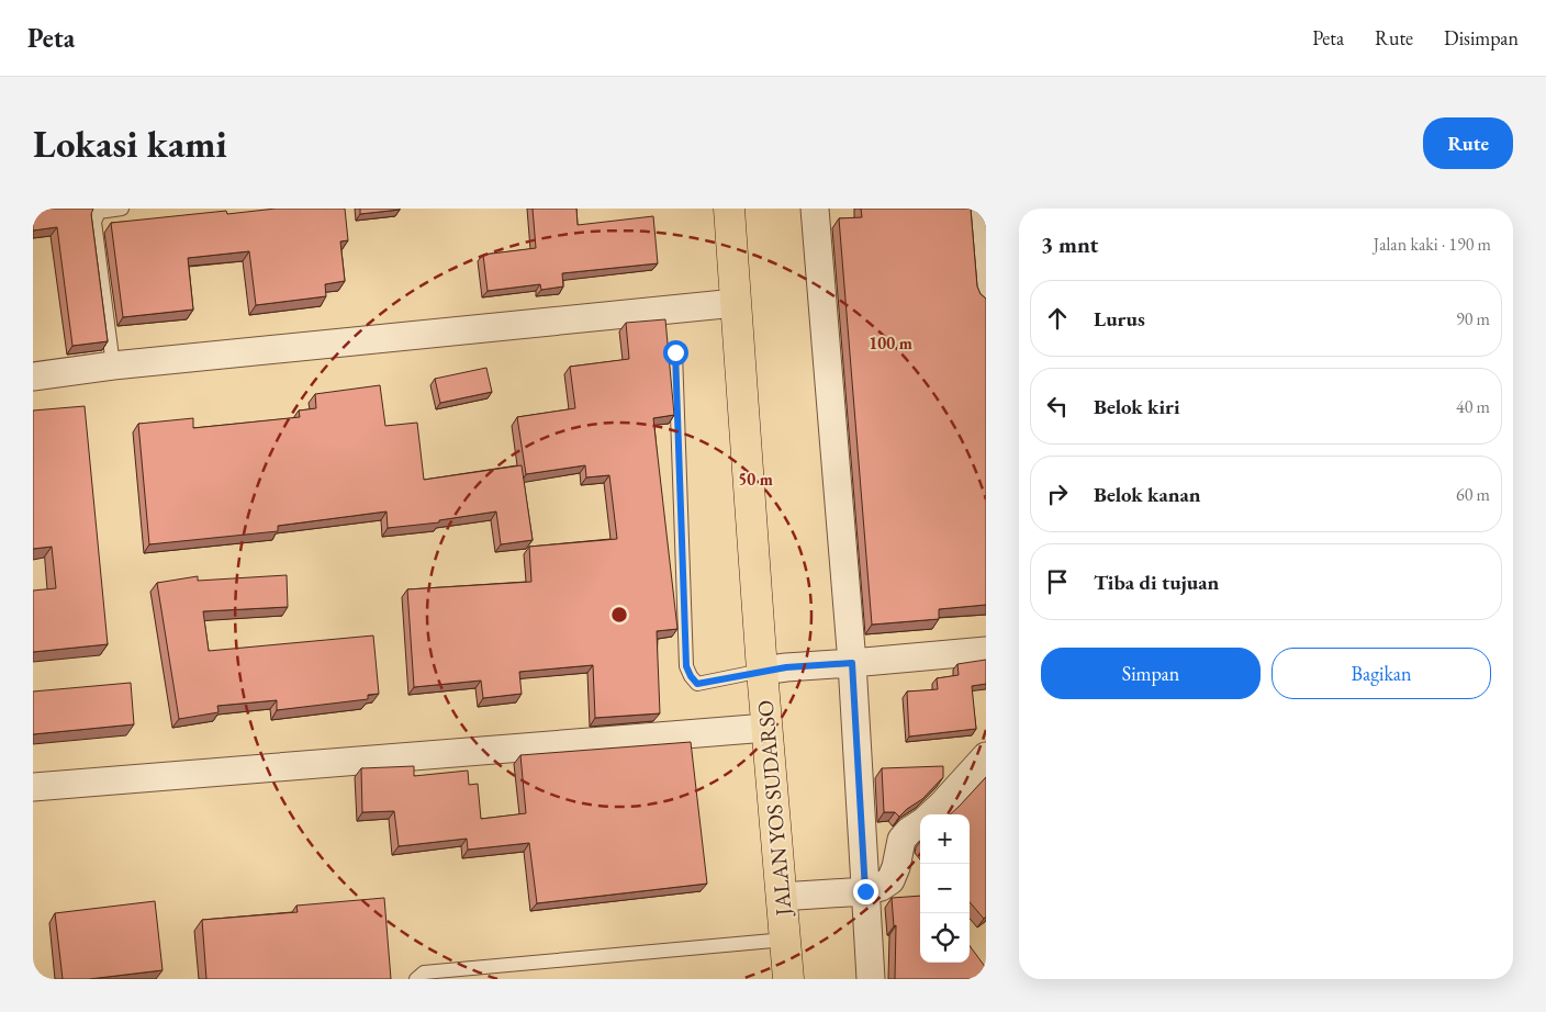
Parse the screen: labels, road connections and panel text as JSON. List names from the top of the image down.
{
  "streets": {
    "highway": ["JALAN YOS SUDARSO"]
  },
  "page": {
    "header": "Peta",
    "nav": ["Peta", "Rute", "Disimpan"],
    "buttons": [
      "Rute",
      ["Simpan", "Bagikan"]
    ],
    "title": "Lokasi kami",
    "heading": ["3 mnt", "Jalan kaki · 190 m"],
    "list": [
      ["Lurus", "90 m"],
      ["Belok kiri", "40 m"],
      ["Belok kanan", "60 m"],
      "Tiba di tujuan"
    ],
    "map_buttons": ["+", "−"]
  },
  "rings": ["100 m", "50 m"]
}
